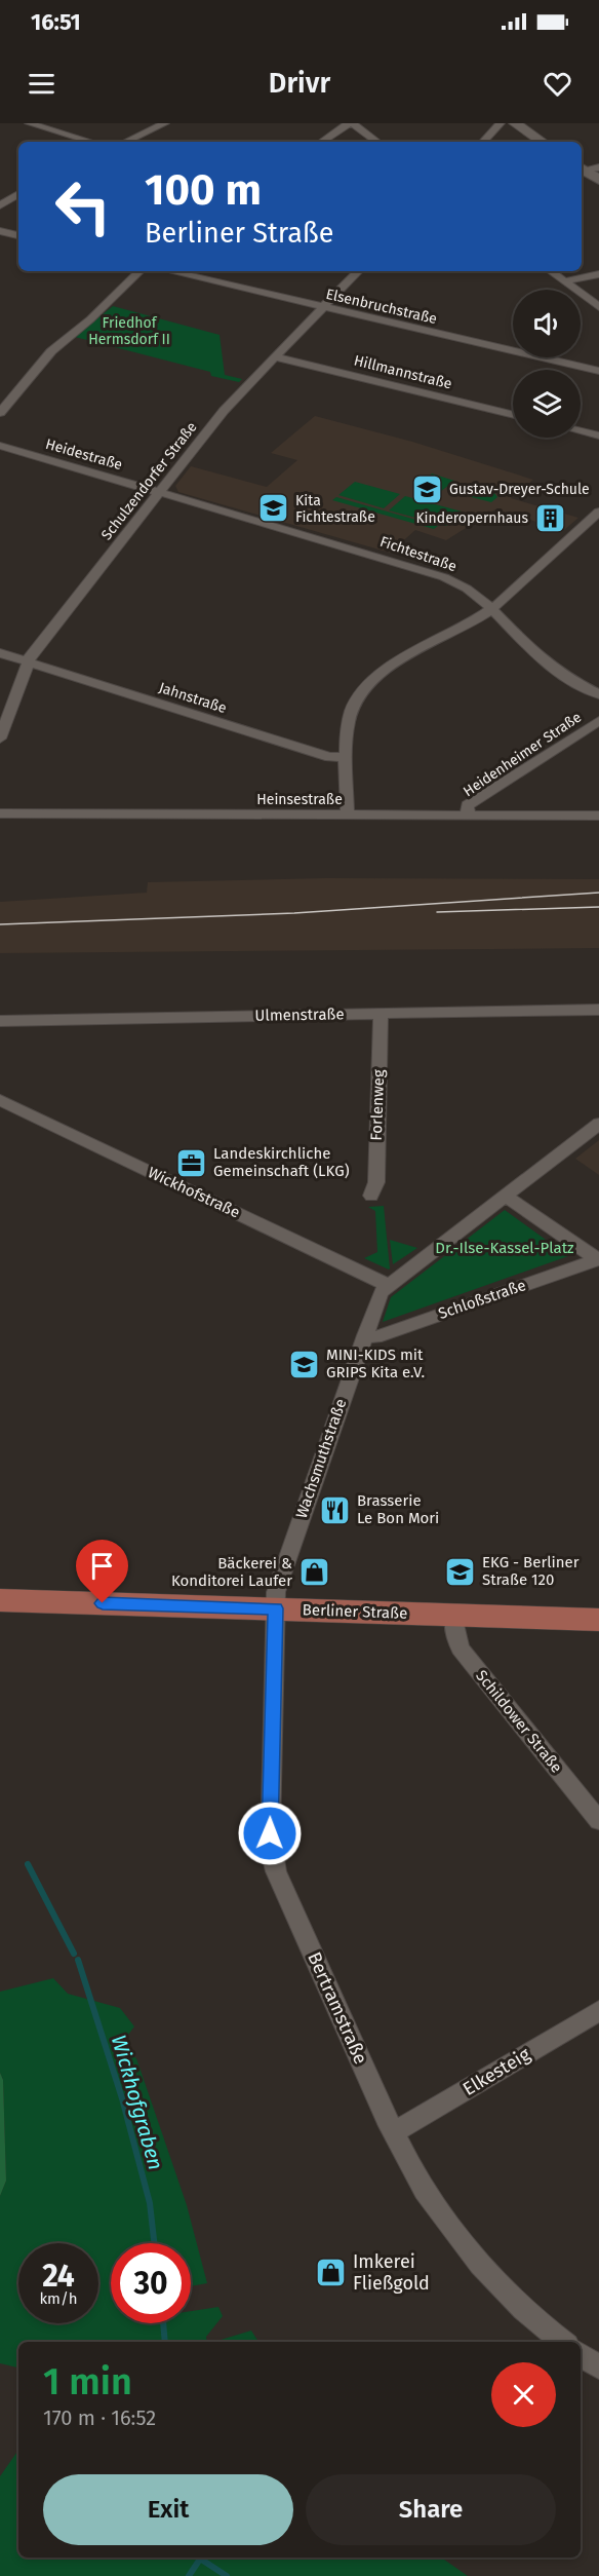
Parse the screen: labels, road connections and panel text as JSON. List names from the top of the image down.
{
  "streets": {
    "main road": ["Berliner Straße"],
    "street": [
      "Elsenbruchstraße",
      "Hillmannstraße",
      "Heidestraße",
      "Schulzendorfer Straße",
      "Fichtestraße",
      "Jahnstraße",
      "Heidenheimer Straße",
      "Heinsestraße",
      "Ulmenstraße",
      "Forlenweg",
      "Wickhofstraße",
      "Schloßstraße",
      "Wachsmuthstraße",
      "Schildower Straße",
      "Bertramstraße",
      "Elkesteig"
    ]
  },
  "crossings": [
    ["Elsenbruchstraße", "Schulzendorfer Straße"],
    ["Hillmannstraße", "Schulzendorfer Straße"],
    ["Heidestraße", "Schulzendorfer Straße"],
    ["Heidestraße", "Fichtestraße"],
    ["Schulzendorfer Straße", "Fichtestraße"],
    ["Schulzendorfer Straße", "Jahnstraße"],
    ["Heidenheimer Straße", "Heinsestraße"],
    ["Ulmenstraße", "Forlenweg"],
    ["Wickhofstraße", "Wachsmuthstraße"],
    ["Schloßstraße", "Wachsmuthstraße"],
    ["Wachsmuthstraße", "Berliner Straße"],
    ["Wachsmuthstraße", "Bertramstraße"],
    ["Berliner Straße", "Schildower Straße"],
    ["Berliner Straße", "Bertramstraße"],
    ["Bertramstraße", "Elkesteig"]
  ],
  "water": ["Wickhofgraben"],
  "parks": ["Friedhof Hermsdorf II", "Dr.-Ilse-Kassel-Platz"],
  "places": {
    "school or university": [
      "Gustav-Dreyer-Schule",
      "Kita Fichtestraße",
      "MINI-KIDS mit GRIPS Kita e.V.",
      "EKG - Berliner Straße 120"
    ],
    "building": ["Kinderopernhaus"],
    "office": ["Landeskirchliche Gemeinschaft (LKG)"],
    "restaurant": ["Brasserie Le Bon Mori"],
    "shop": ["Bäckerei & Konditorei Laufer", "Imkerei Fließgold"]
  },
  "page": {
    "status": "16:51",
    "header": "Drivr",
    "turn": ["100 m", "Berliner Straße"],
    "speed": "24 km/h",
    "limit": "30",
    "heading": ["1 min", "170 m · 16:52"],
    "buttons": ["Exit", "Share"]
  }
}
